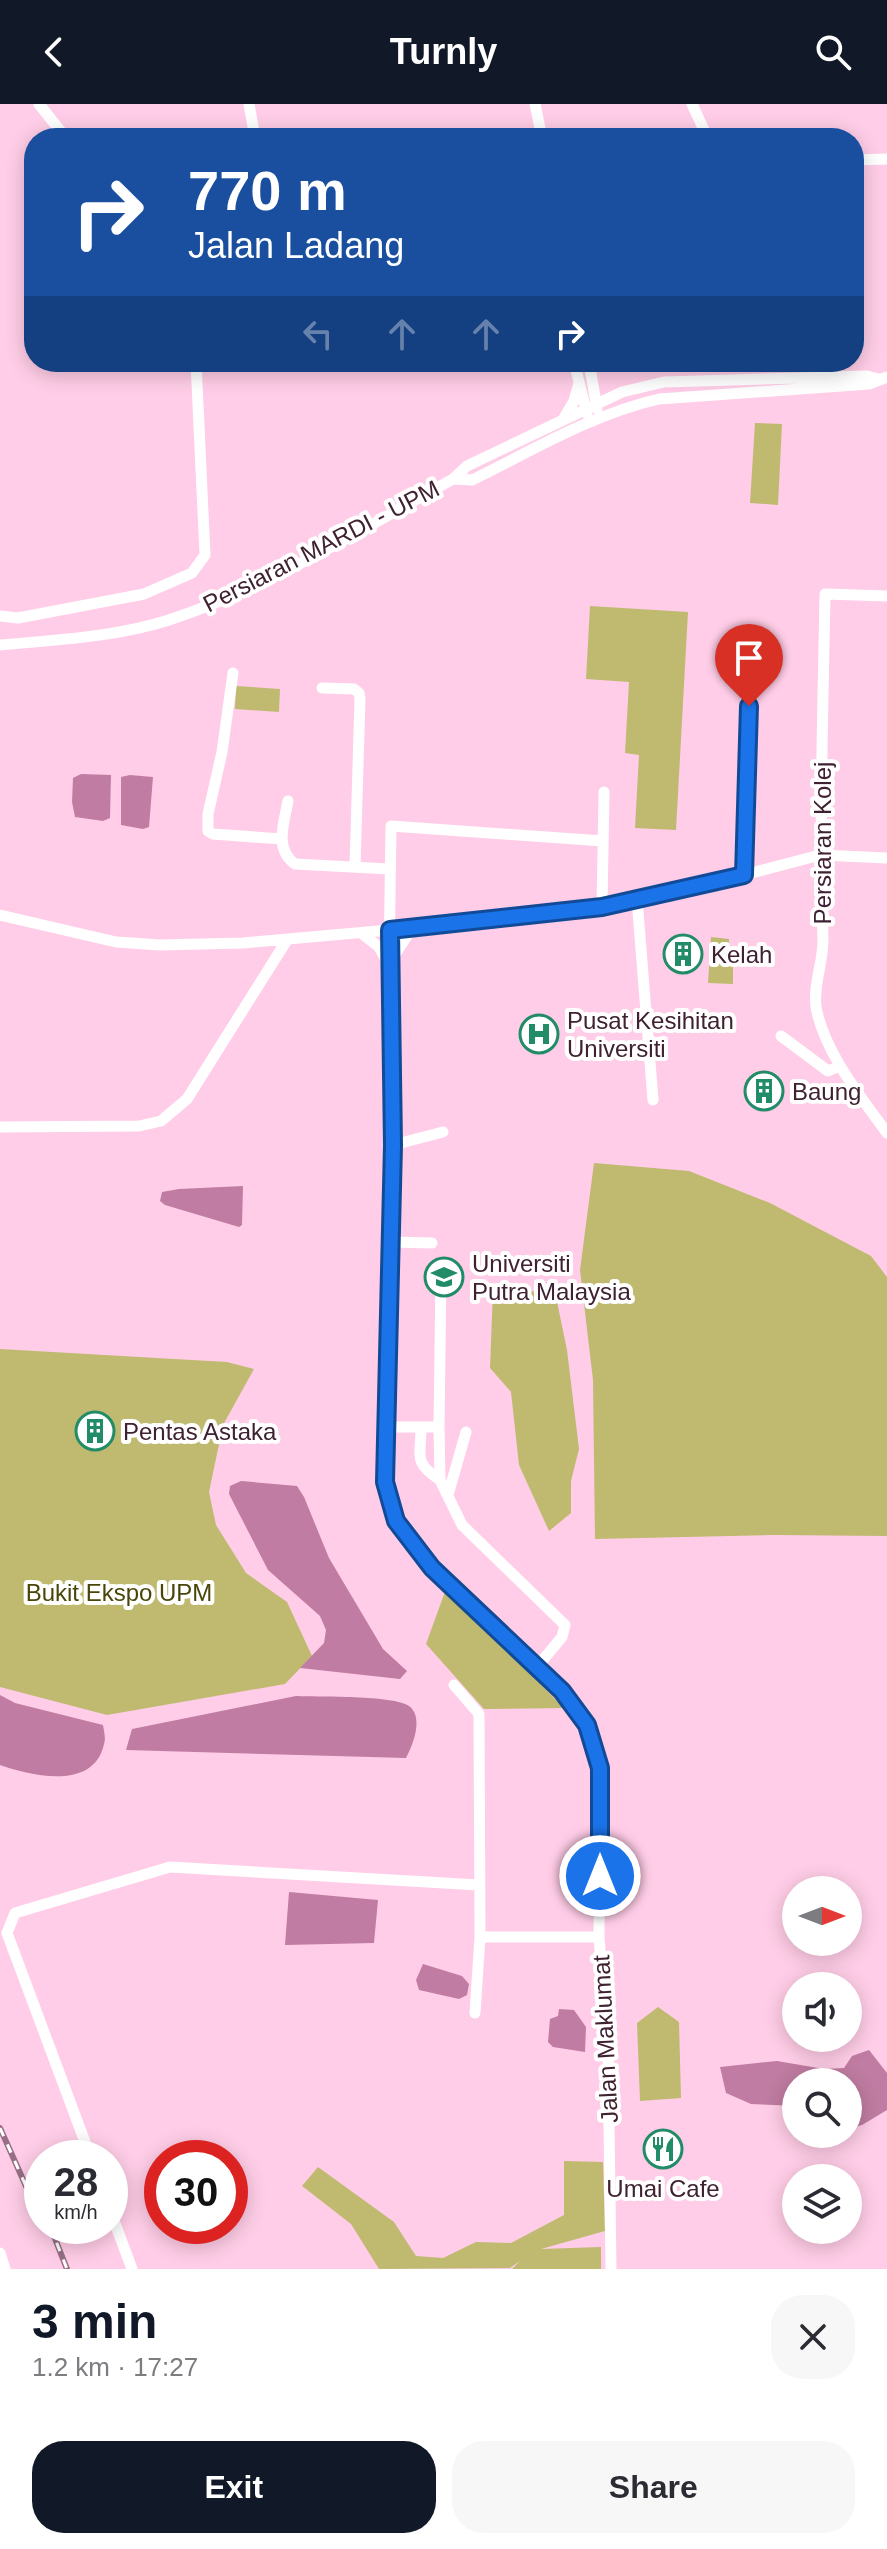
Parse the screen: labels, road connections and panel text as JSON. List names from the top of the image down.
{
  "streets": {
    "street": ["Persiaran MARDI - UPM", "Persiaran Kolej", "Jalan Maklumat"]
  },
  "parks": ["Bukit Ekspo UPM"],
  "places": {
    "building": ["Kelah", "Baung", "Pentas Astaka"],
    "hospital": ["Pusat Kesihitan Universiti"],
    "school or university": ["Universiti Putra Malaysia"],
    "restaurant": ["Umai Cafe"]
  },
  "north": "right",
  "page": {
    "header": "Turnly",
    "turn": ["770 m", "Jalan Ladang"],
    "speed": "28 km/h",
    "limit": "30",
    "heading": ["3 min", "1.2 km · 17:27"],
    "buttons": ["Exit", "Share"]
  }
}
